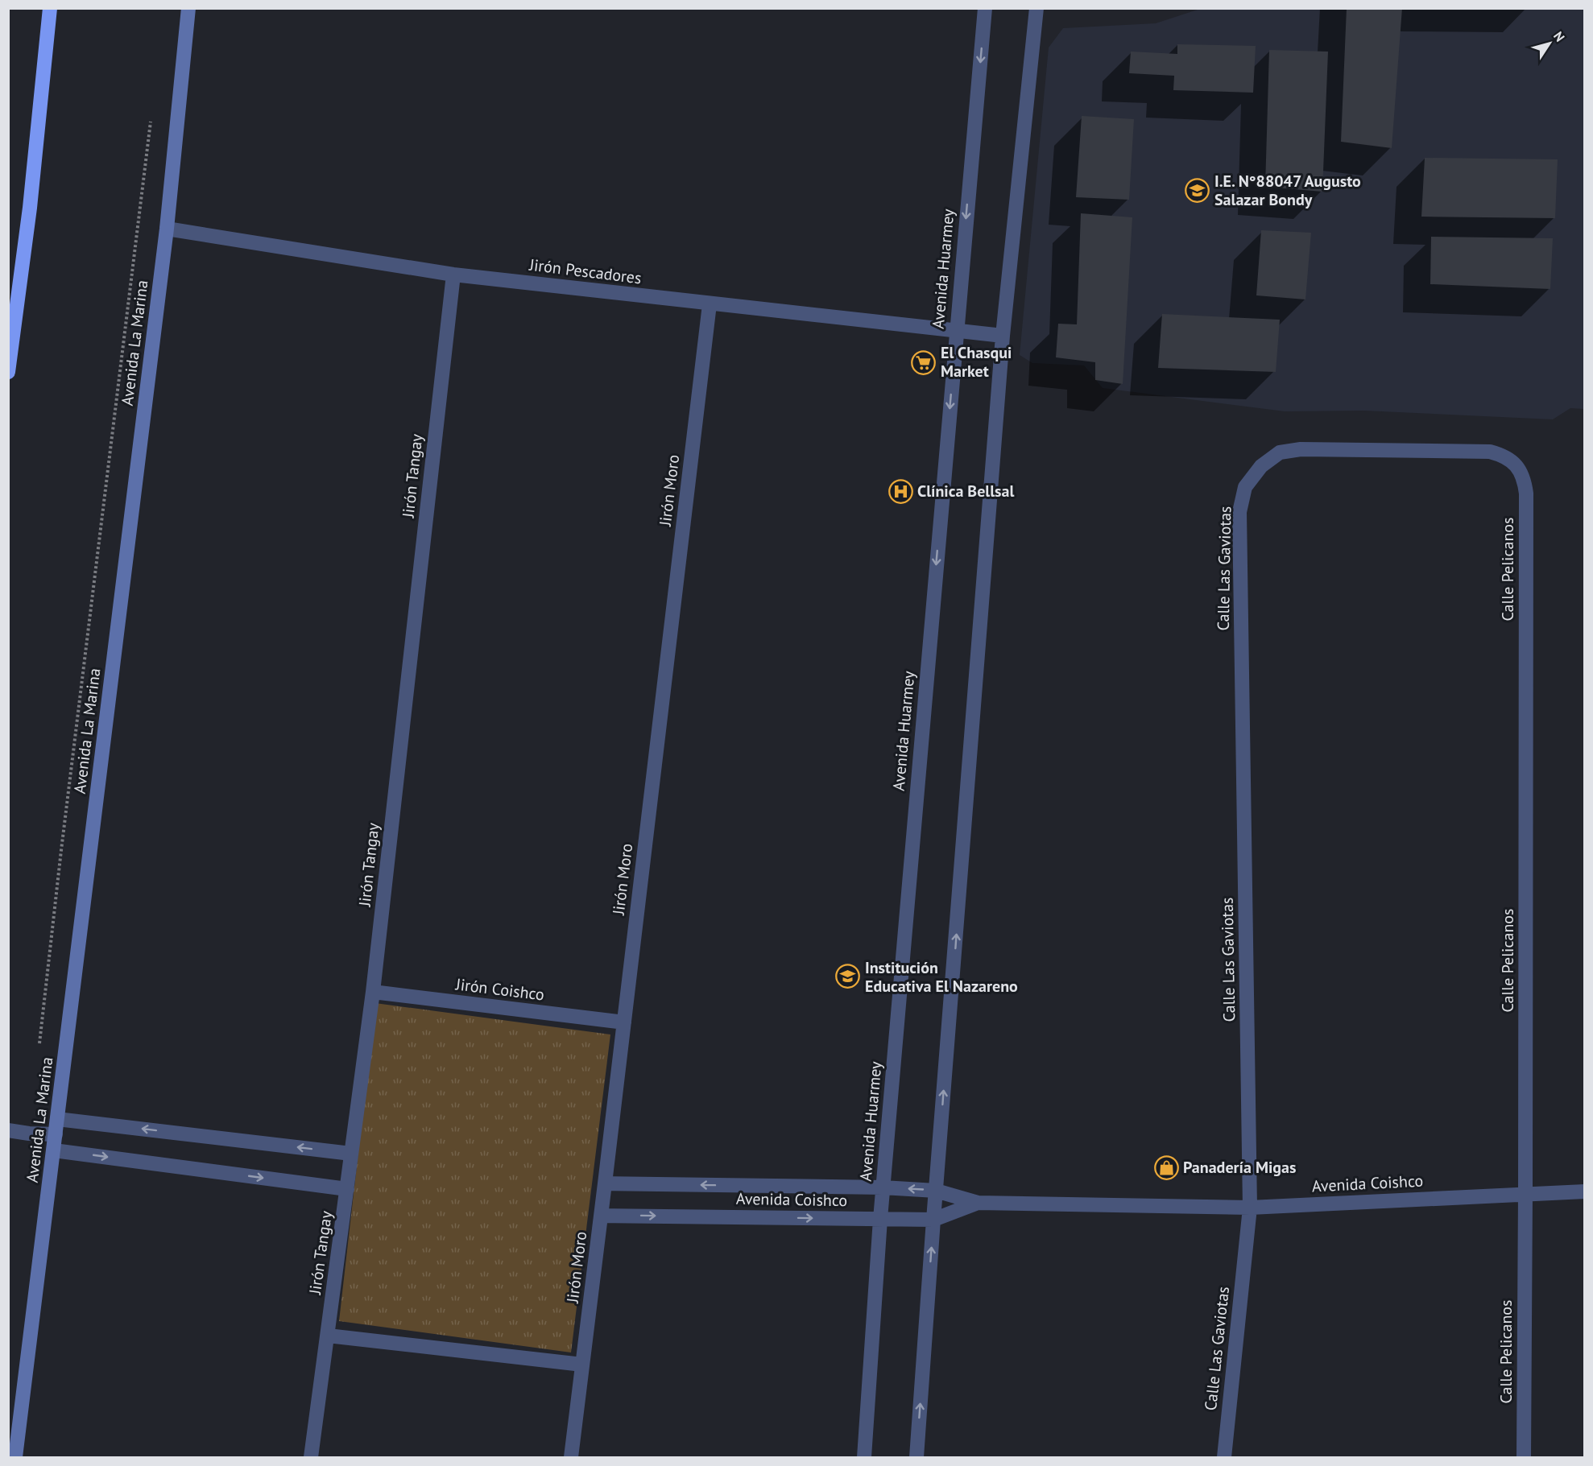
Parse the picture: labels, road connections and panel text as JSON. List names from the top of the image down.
{
  "streets": {
    "main road": ["Avenida La Marina"],
    "street": [
      "Avenida Huarmey",
      "Jirón Pescadores",
      "Jirón Tangay",
      "Jirón Moro",
      "Calle Las Gaviotas",
      "Calle Pelicanos",
      "Jirón Coishco",
      "Avenida Coishco"
    ]
  },
  "crossings": [
    ["Avenida Huarmey", "Jirón Pescadores"],
    ["Avenida Huarmey", "Avenida Coishco"],
    ["Jirón Pescadores", "Avenida La Marina"],
    ["Jirón Pescadores", "Jirón Tangay"],
    ["Jirón Pescadores", "Jirón Moro"],
    ["Jirón Tangay", "Jirón Coishco"],
    ["Jirón Moro", "Jirón Coishco"],
    ["Jirón Moro", "Avenida Coishco"],
    ["Calle Las Gaviotas", "Calle Pelicanos"],
    ["Calle Las Gaviotas", "Avenida Coishco"],
    ["Calle Pelicanos", "Avenida Coishco"]
  ],
  "places": {
    "school or university": ["I.E. N°88047 Augusto Salazar Bondy", "Institución Educativa El Nazareno"],
    "supermarket": ["El Chasqui Market"],
    "hospital": ["Clínica Bellsal"],
    "shop": ["Panadería Migas"]
  },
  "north": "top right"
}
